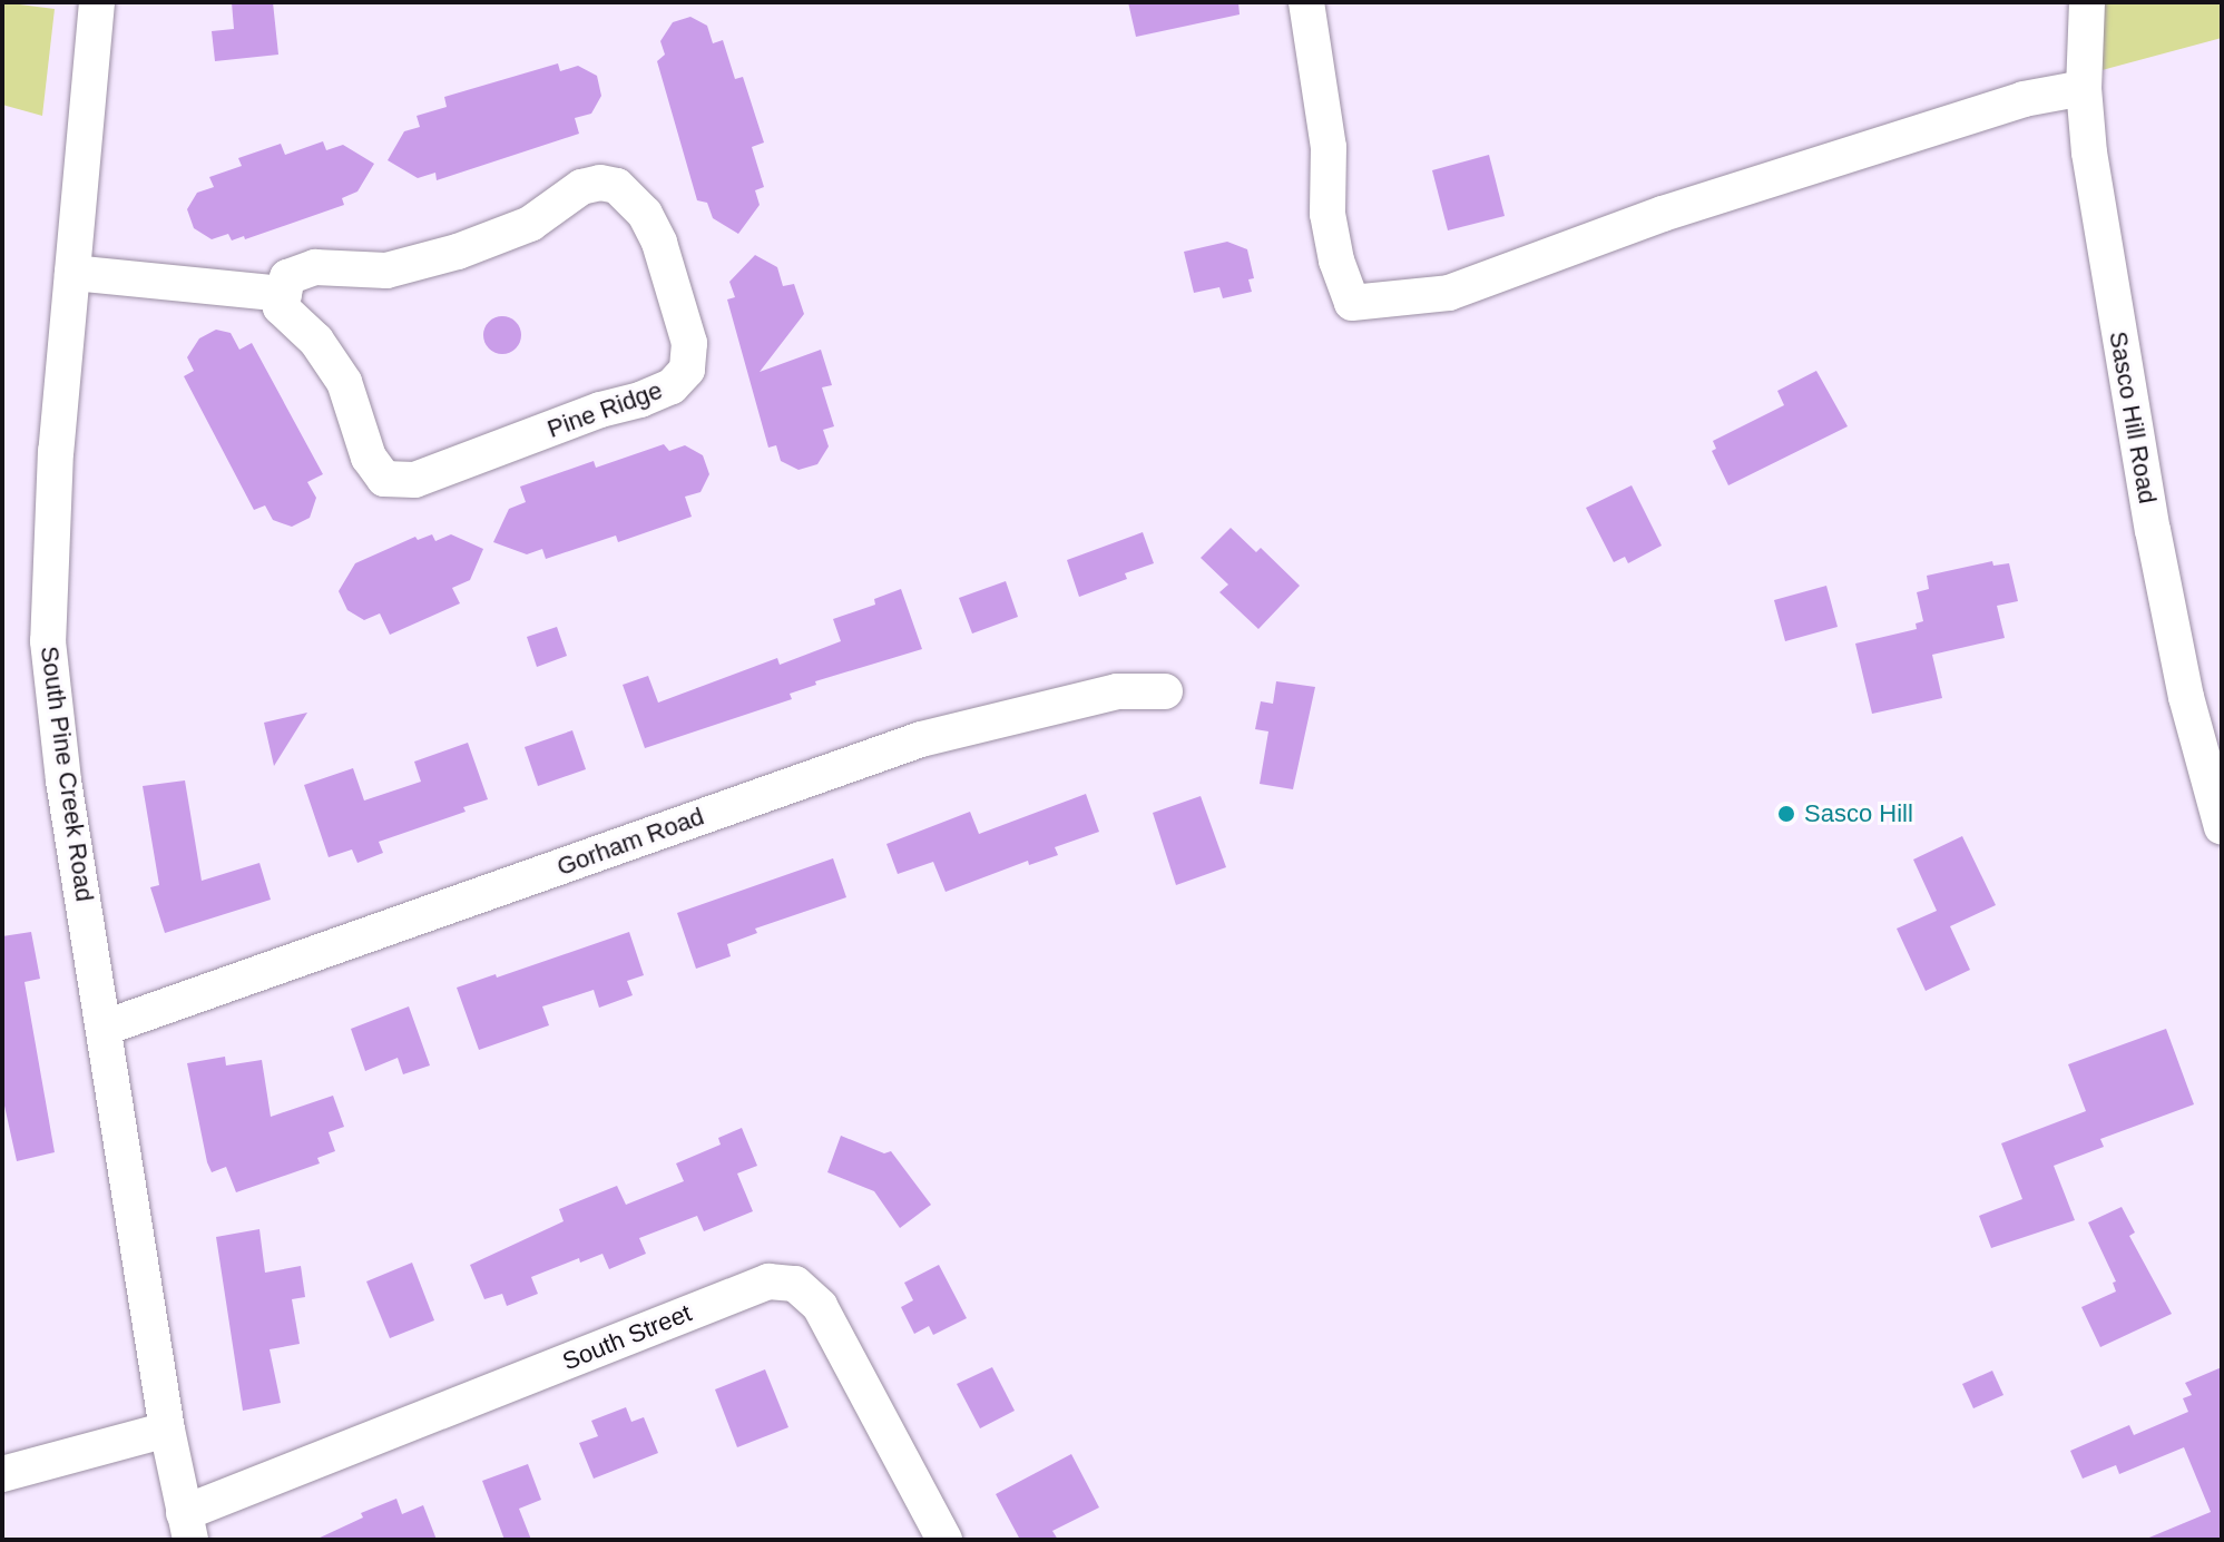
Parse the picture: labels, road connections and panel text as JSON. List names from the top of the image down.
{
  "streets": {
    "street": [
      "Pine Ridge",
      "Sasco Hill Road",
      "South Pine Creek Road",
      "Gorham Road",
      "South Street"
    ]
  },
  "crossings": [
    ["South Pine Creek Road", "Gorham Road"],
    ["South Pine Creek Road", "South Street"]
  ],
  "places": ["Sasco Hill"]
}
